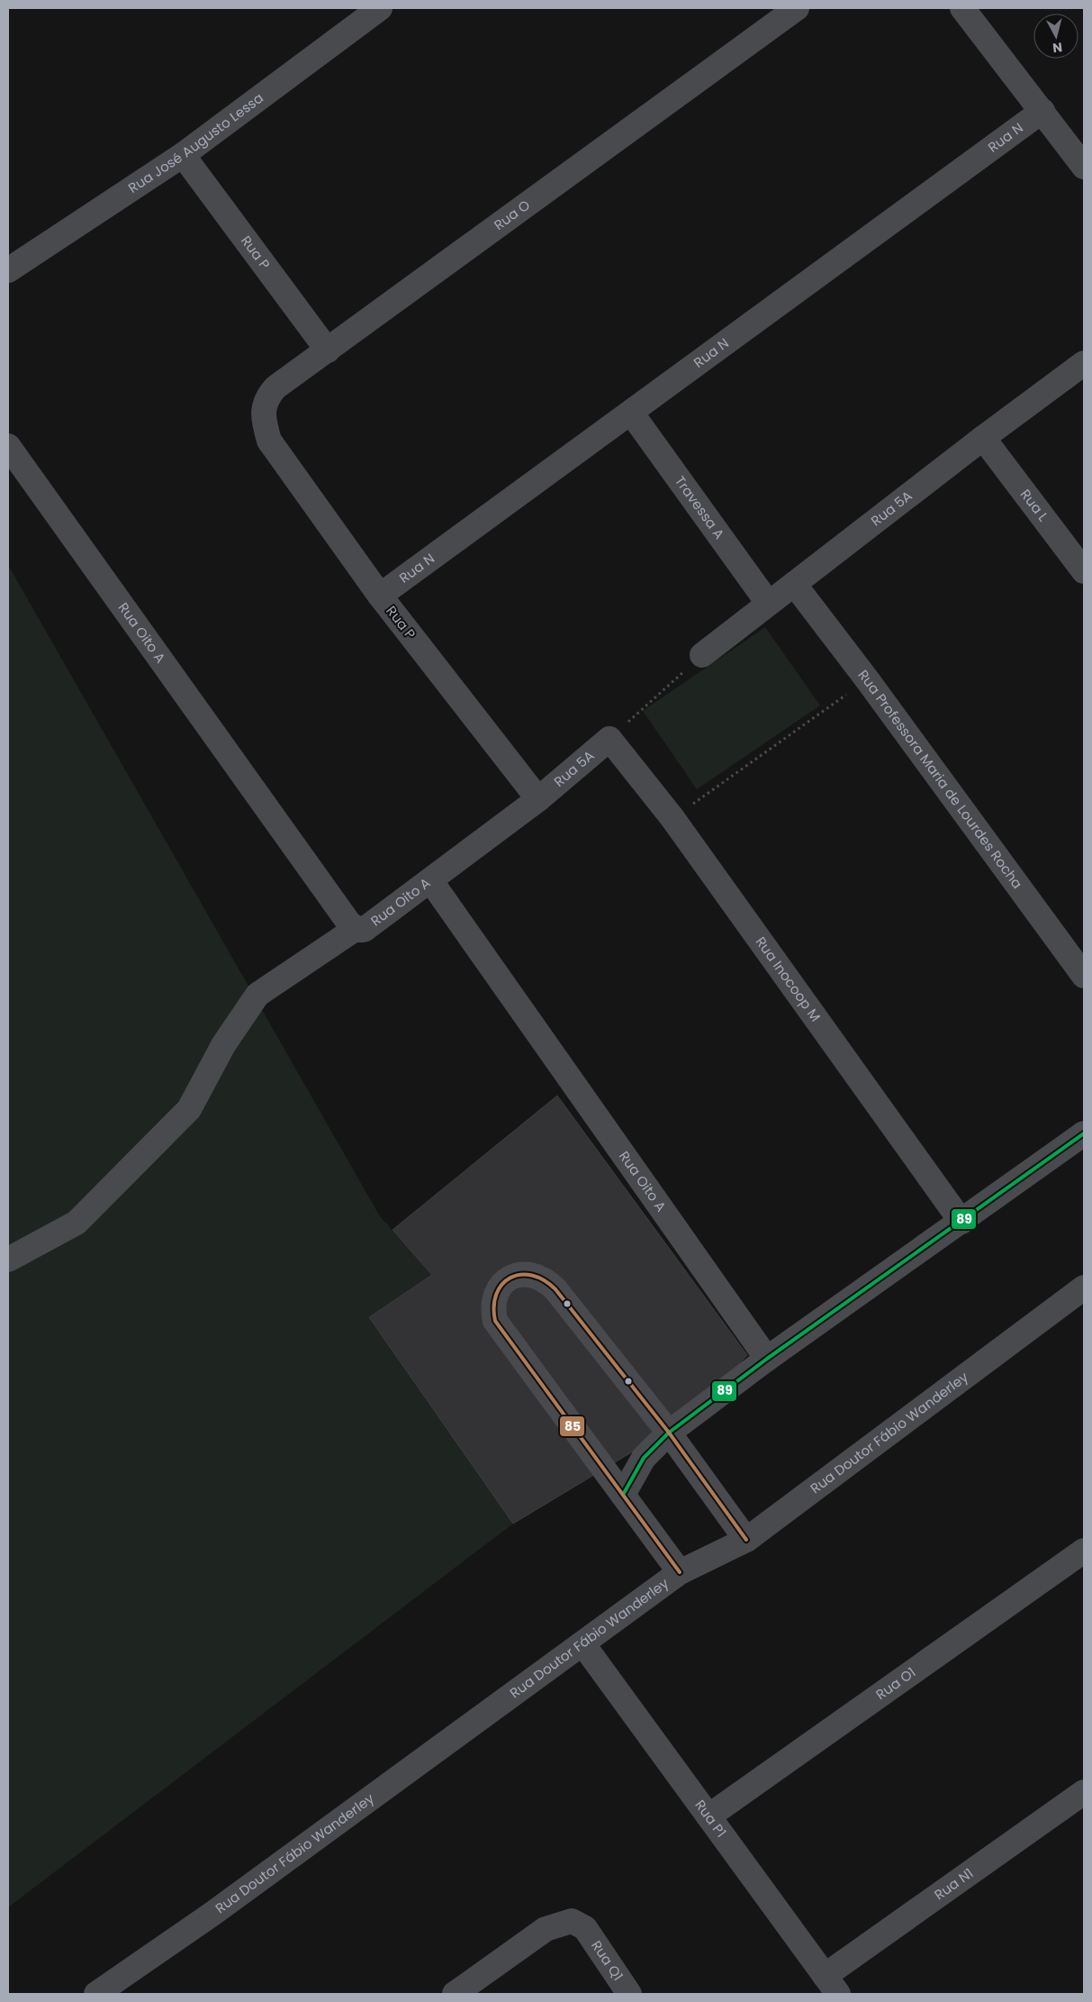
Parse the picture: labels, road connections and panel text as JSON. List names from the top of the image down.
{
  "streets": {
    "street": [
      "Rua N",
      "Rua José Augusto Lessa",
      "Rua O",
      "Rua P",
      "Rua L",
      "Travessa A",
      "Rua 5A",
      "Rua Oito A",
      "Rua Professora Maria de Lourdes Rocha",
      "Rua Inocoop M",
      "Rua Doutor Fábio Wanderley",
      "Rua O1",
      "Rua P1",
      "Rua N1",
      "Rua Q1"
    ]
  },
  "crossings": [
    ["Rua N", "Rua P"],
    ["Rua N", "Travessa A"],
    ["Rua José Augusto Lessa", "Rua P"],
    ["Rua O", "Rua P"],
    ["Rua P", "Rua 5A"],
    ["Rua L", "Rua 5A"],
    ["Travessa A", "Rua 5A"],
    ["Rua 5A", "Rua Oito A"],
    ["Rua 5A", "Rua Professora Maria de Lourdes Rocha"],
    ["Rua 5A", "Rua Inocoop M"],
    ["Rua Doutor Fábio Wanderley", "Rua P1"],
    ["Rua O1", "Rua P1"],
    ["Rua P1", "Rua N1"]
  ],
  "lines": ["transit line 89", "transit line 85"],
  "north": "bottom"
}
